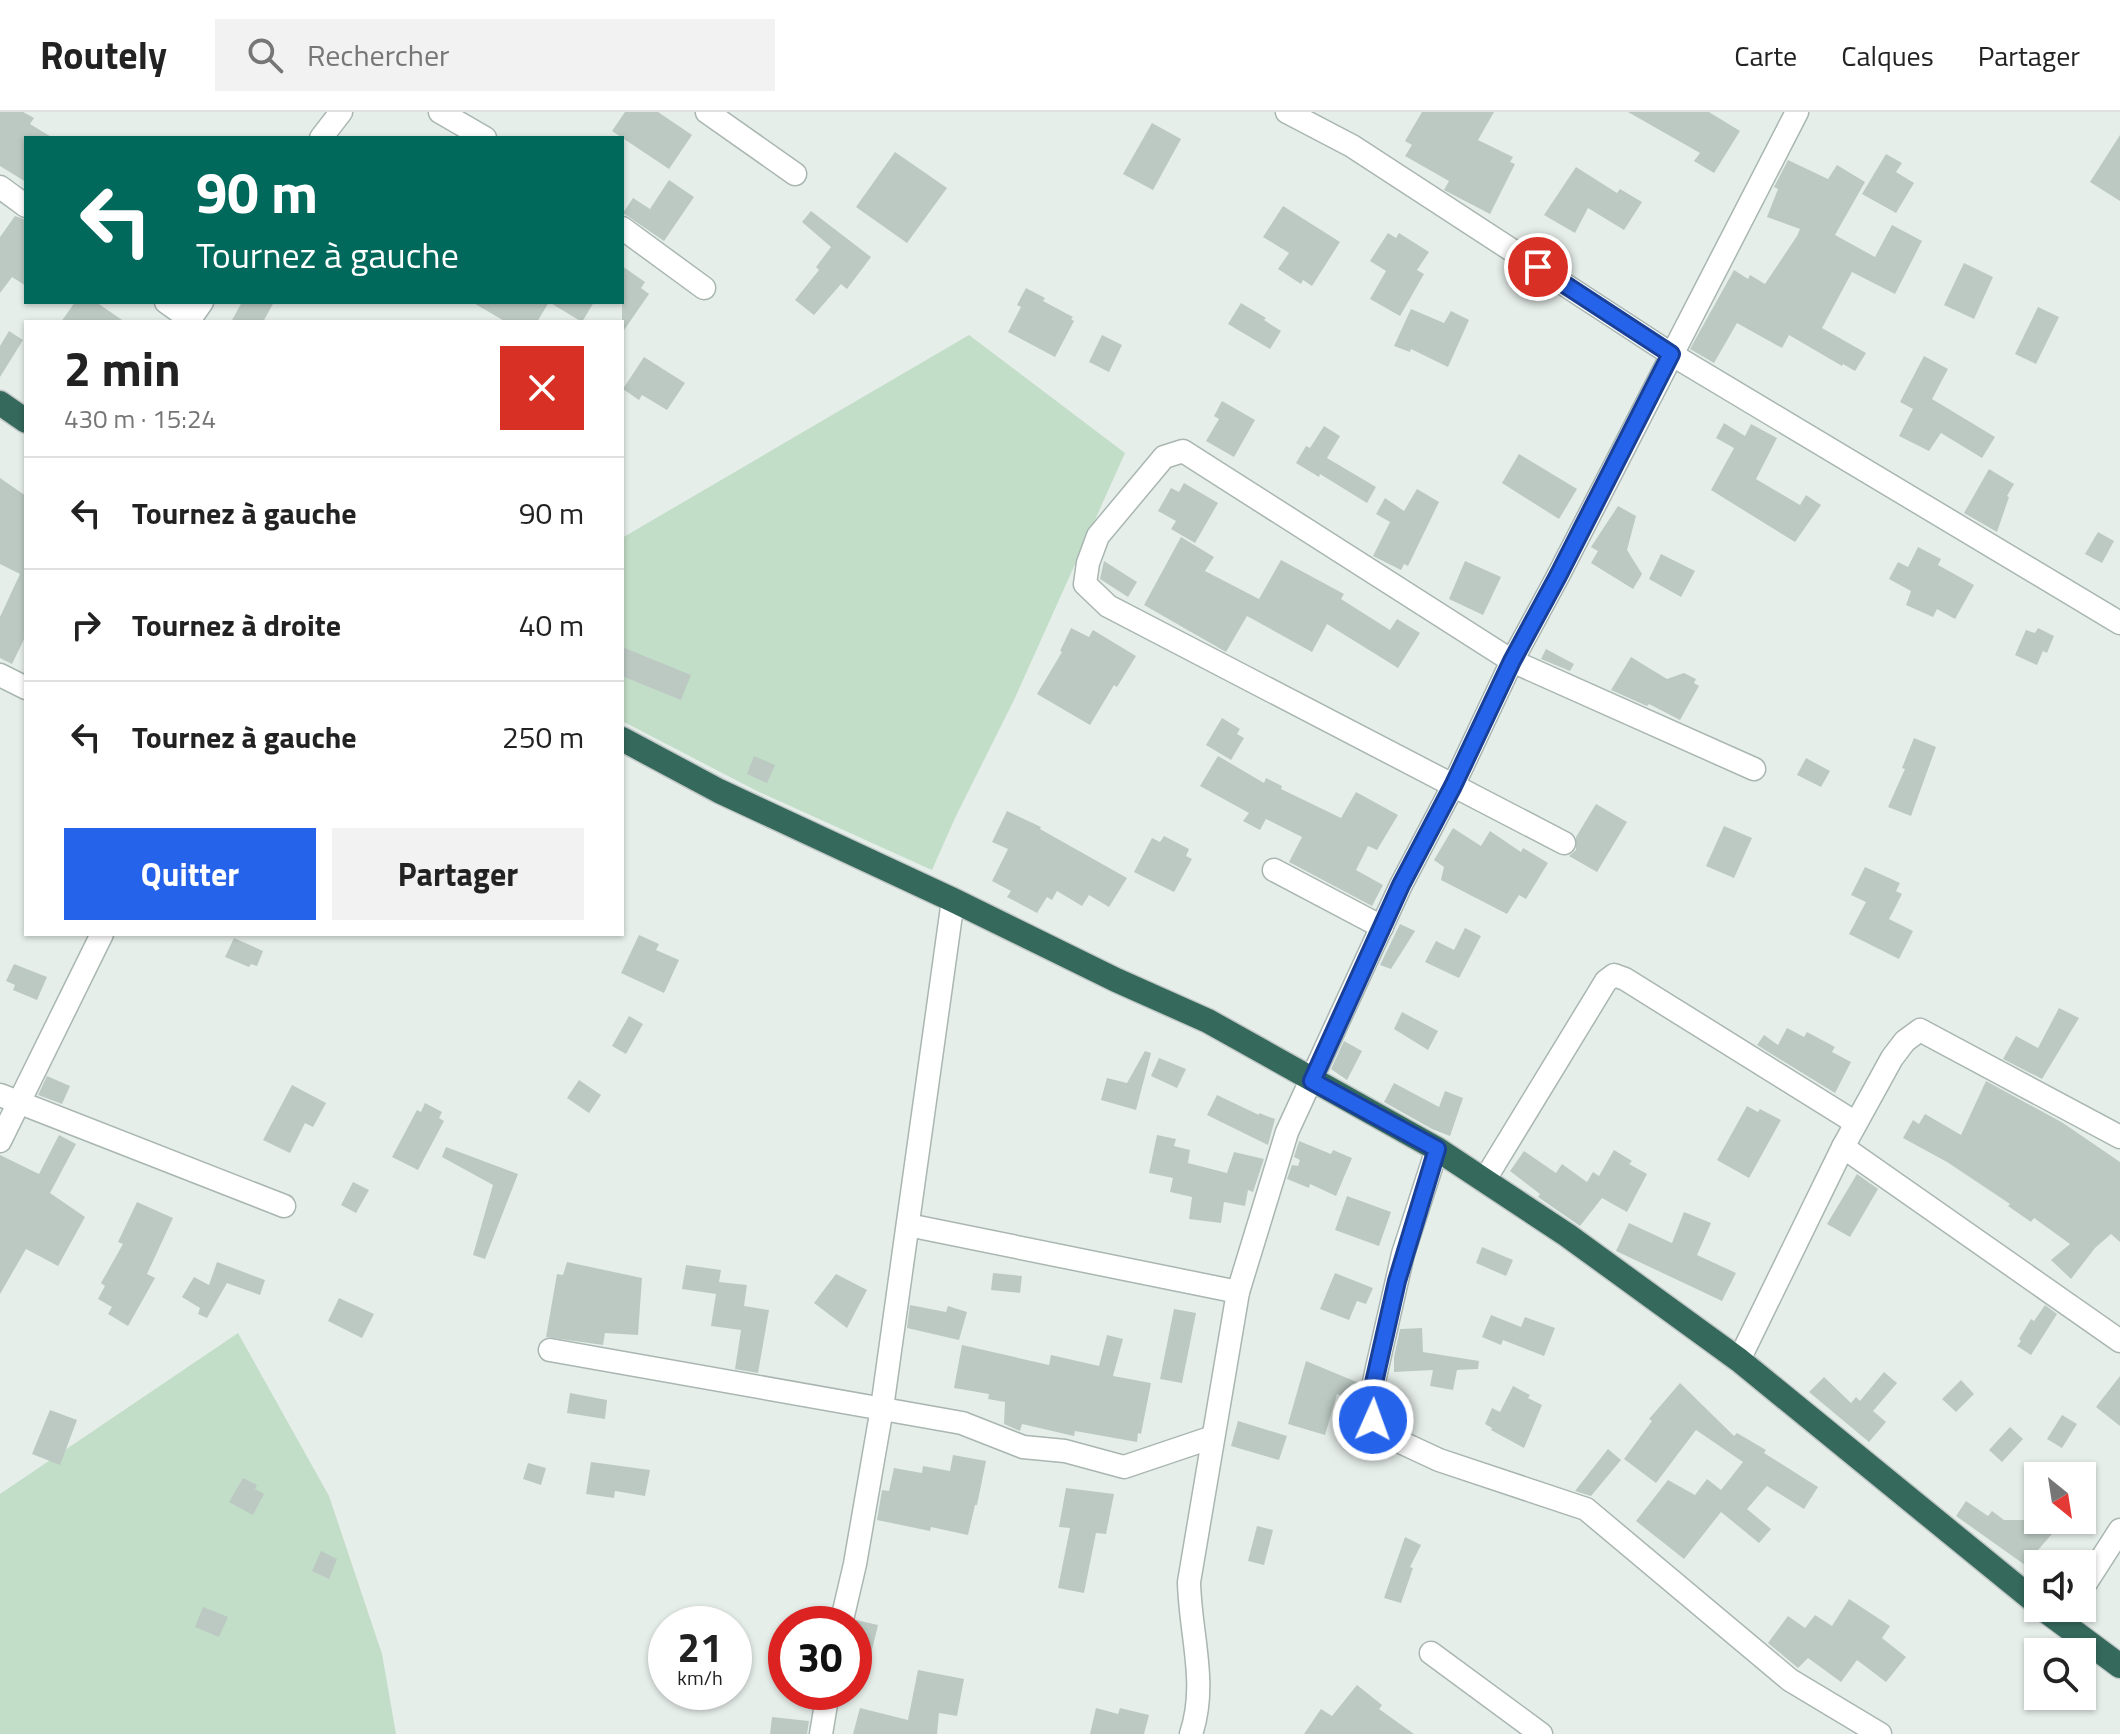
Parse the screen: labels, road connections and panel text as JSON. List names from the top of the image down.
{
  "north": "bottom right",
  "page": {
    "header": "Routely",
    "search": "Rechercher",
    "nav": ["Carte", "Calques", "Partager"],
    "turn": ["90 m", "Tournez à gauche"],
    "heading": ["2 min", "430 m · 15:24"],
    "list": [
      {
        "name": "Tournez à gauche",
        "value": "90 m"
      },
      {
        "name": "Tournez à droite",
        "value": "40 m"
      },
      {
        "name": "Tournez à gauche",
        "value": "250 m"
      }
    ],
    "buttons": ["Quitter", "Partager"],
    "speed": "21 km/h",
    "limit": "30"
  }
}
